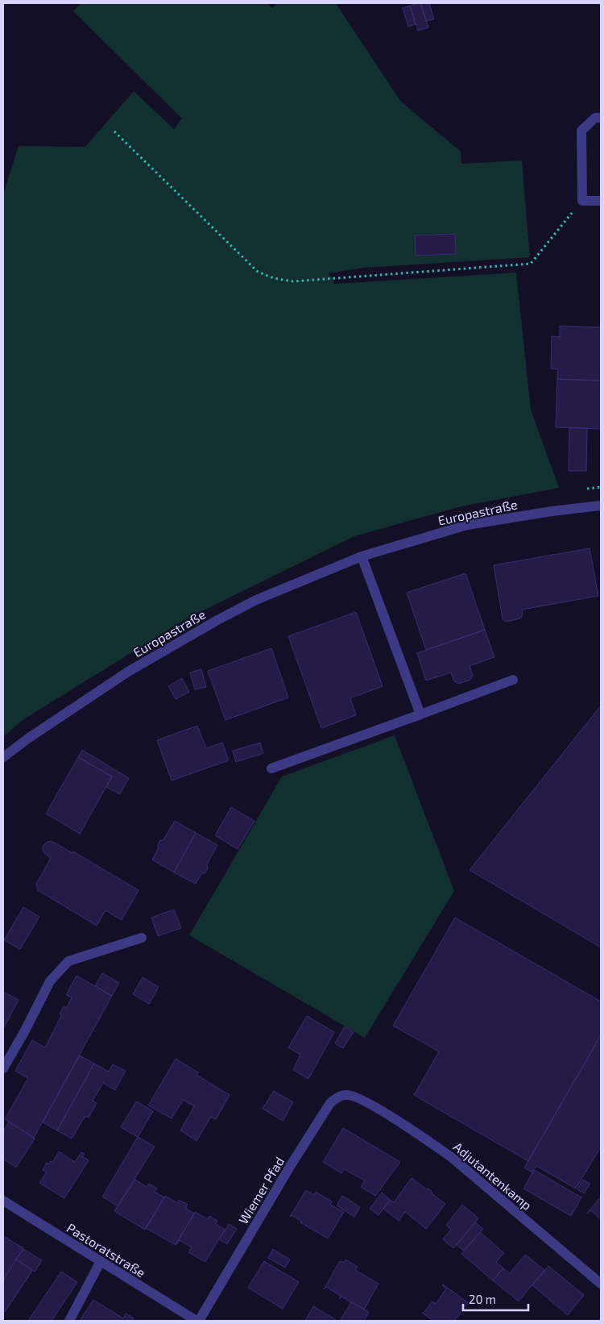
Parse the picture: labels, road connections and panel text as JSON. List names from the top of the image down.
{
  "streets": {
    "street": [
      "Europastraße",
      "Adjutantenkamp",
      "Wiemer Pfad",
      "Pastoratstraße"
    ]
  },
  "crossings": [
    ["Adjutantenkamp", "Wiemer Pfad"],
    ["Wiemer Pfad", "Pastoratstraße"]
  ],
  "scale_bar": "20 m"
}
